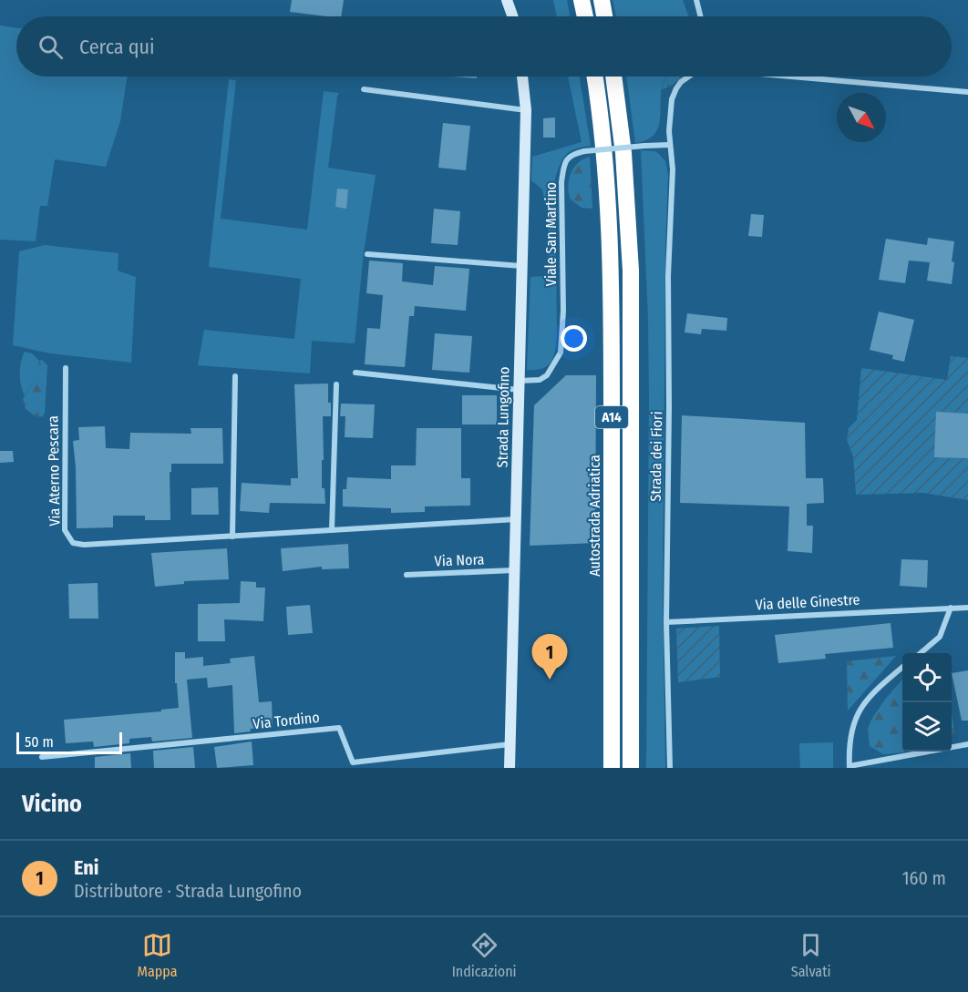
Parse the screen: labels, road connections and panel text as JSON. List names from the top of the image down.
{
  "streets": {
    "highway": ["A14", "Autostrada Adriatica"],
    "main road": ["Strada Lungofino"],
    "street": [
      "Viale San Martino",
      "Strada dei Fiori",
      "Via Aterno Pescara",
      "Via Nora",
      "Via delle Ginestre",
      "Via Tordino"
    ]
  },
  "crossings": [
    ["Viale San Martino", "Strada Lungofino"],
    ["Viale San Martino", "Strada dei Fiori"],
    ["Strada Lungofino", "Via Aterno Pescara"],
    ["Strada Lungofino", "Via Nora"],
    ["Strada Lungofino", "Via Tordino"],
    ["Strada dei Fiori", "Via delle Ginestre"]
  ],
  "scale_bar": "50 m",
  "north": "bottom right",
  "page": {
    "search": "Cerca qui",
    "pins": "1",
    "scale": "50 m",
    "heading": "Vicino",
    "list": [
      {
        "mark": "1",
        "name": "Eni",
        "note": "Distributore · Strada Lungofino",
        "value": "160 m"
      }
    ],
    "nav": ["Mappa", "Indicazioni", "Salvati"]
  }
}
